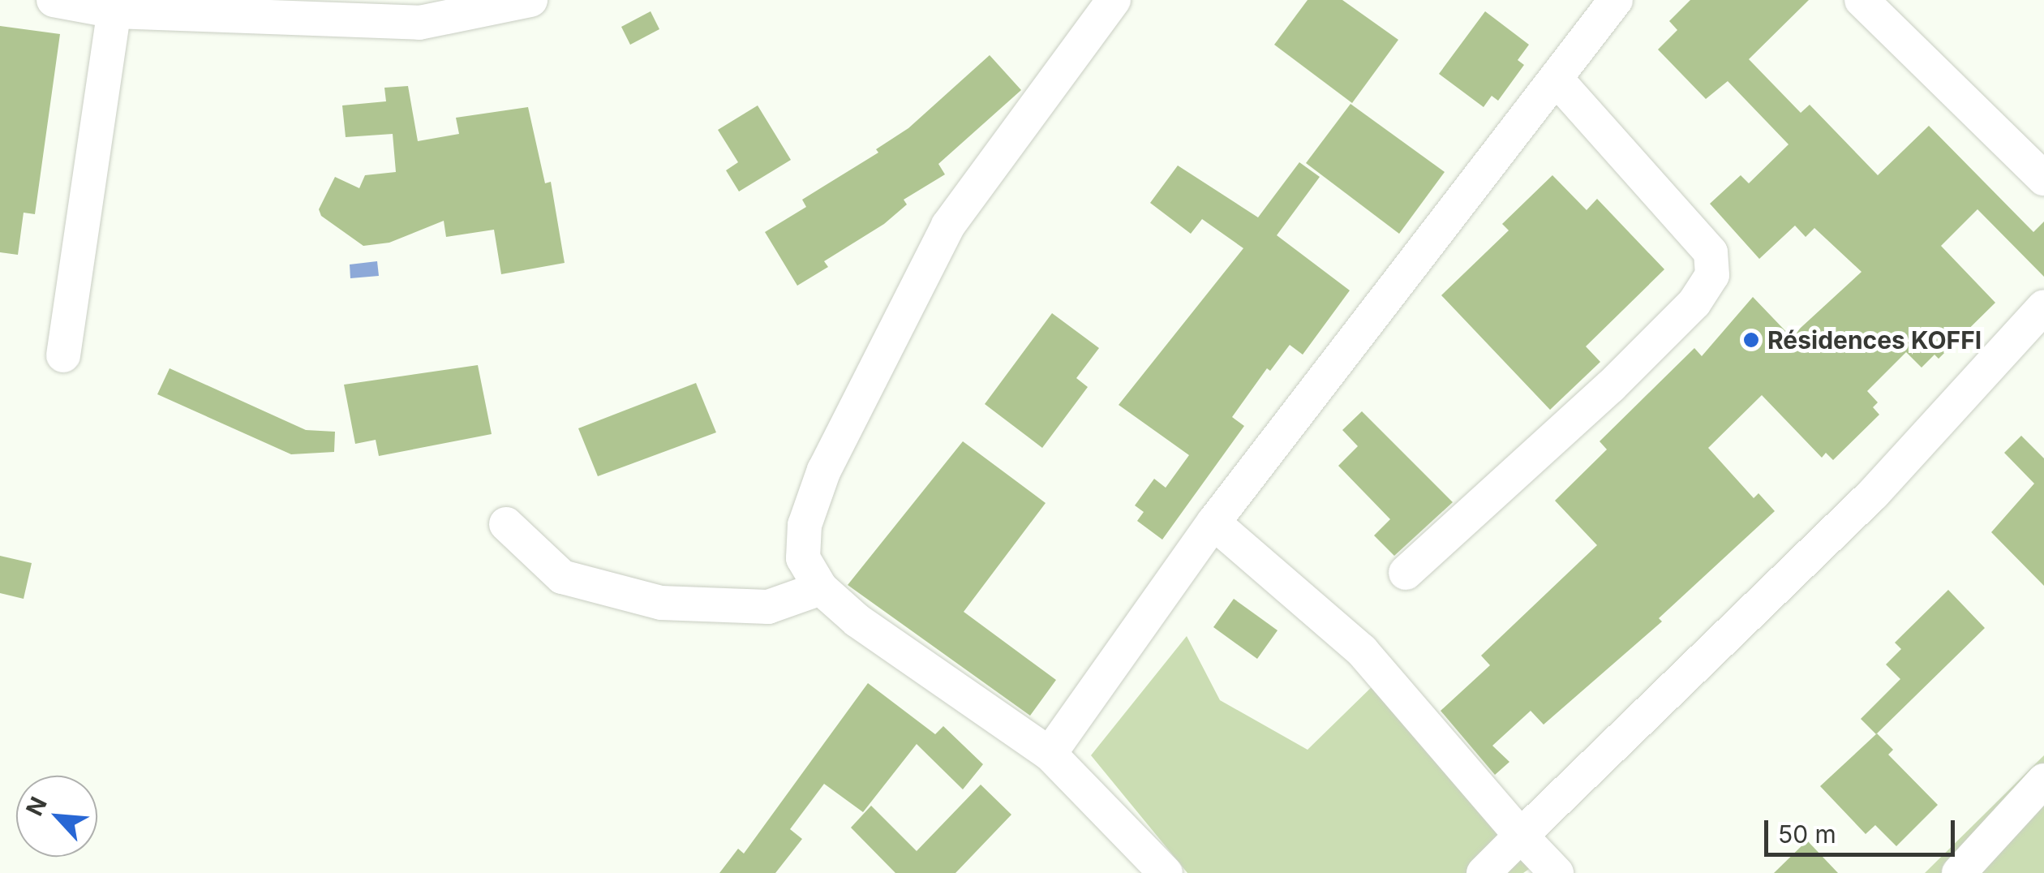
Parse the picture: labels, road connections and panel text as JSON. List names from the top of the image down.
{
  "places": ["Résidences KOFFI"],
  "scale_bar": "50 m",
  "north": "top left"
}
